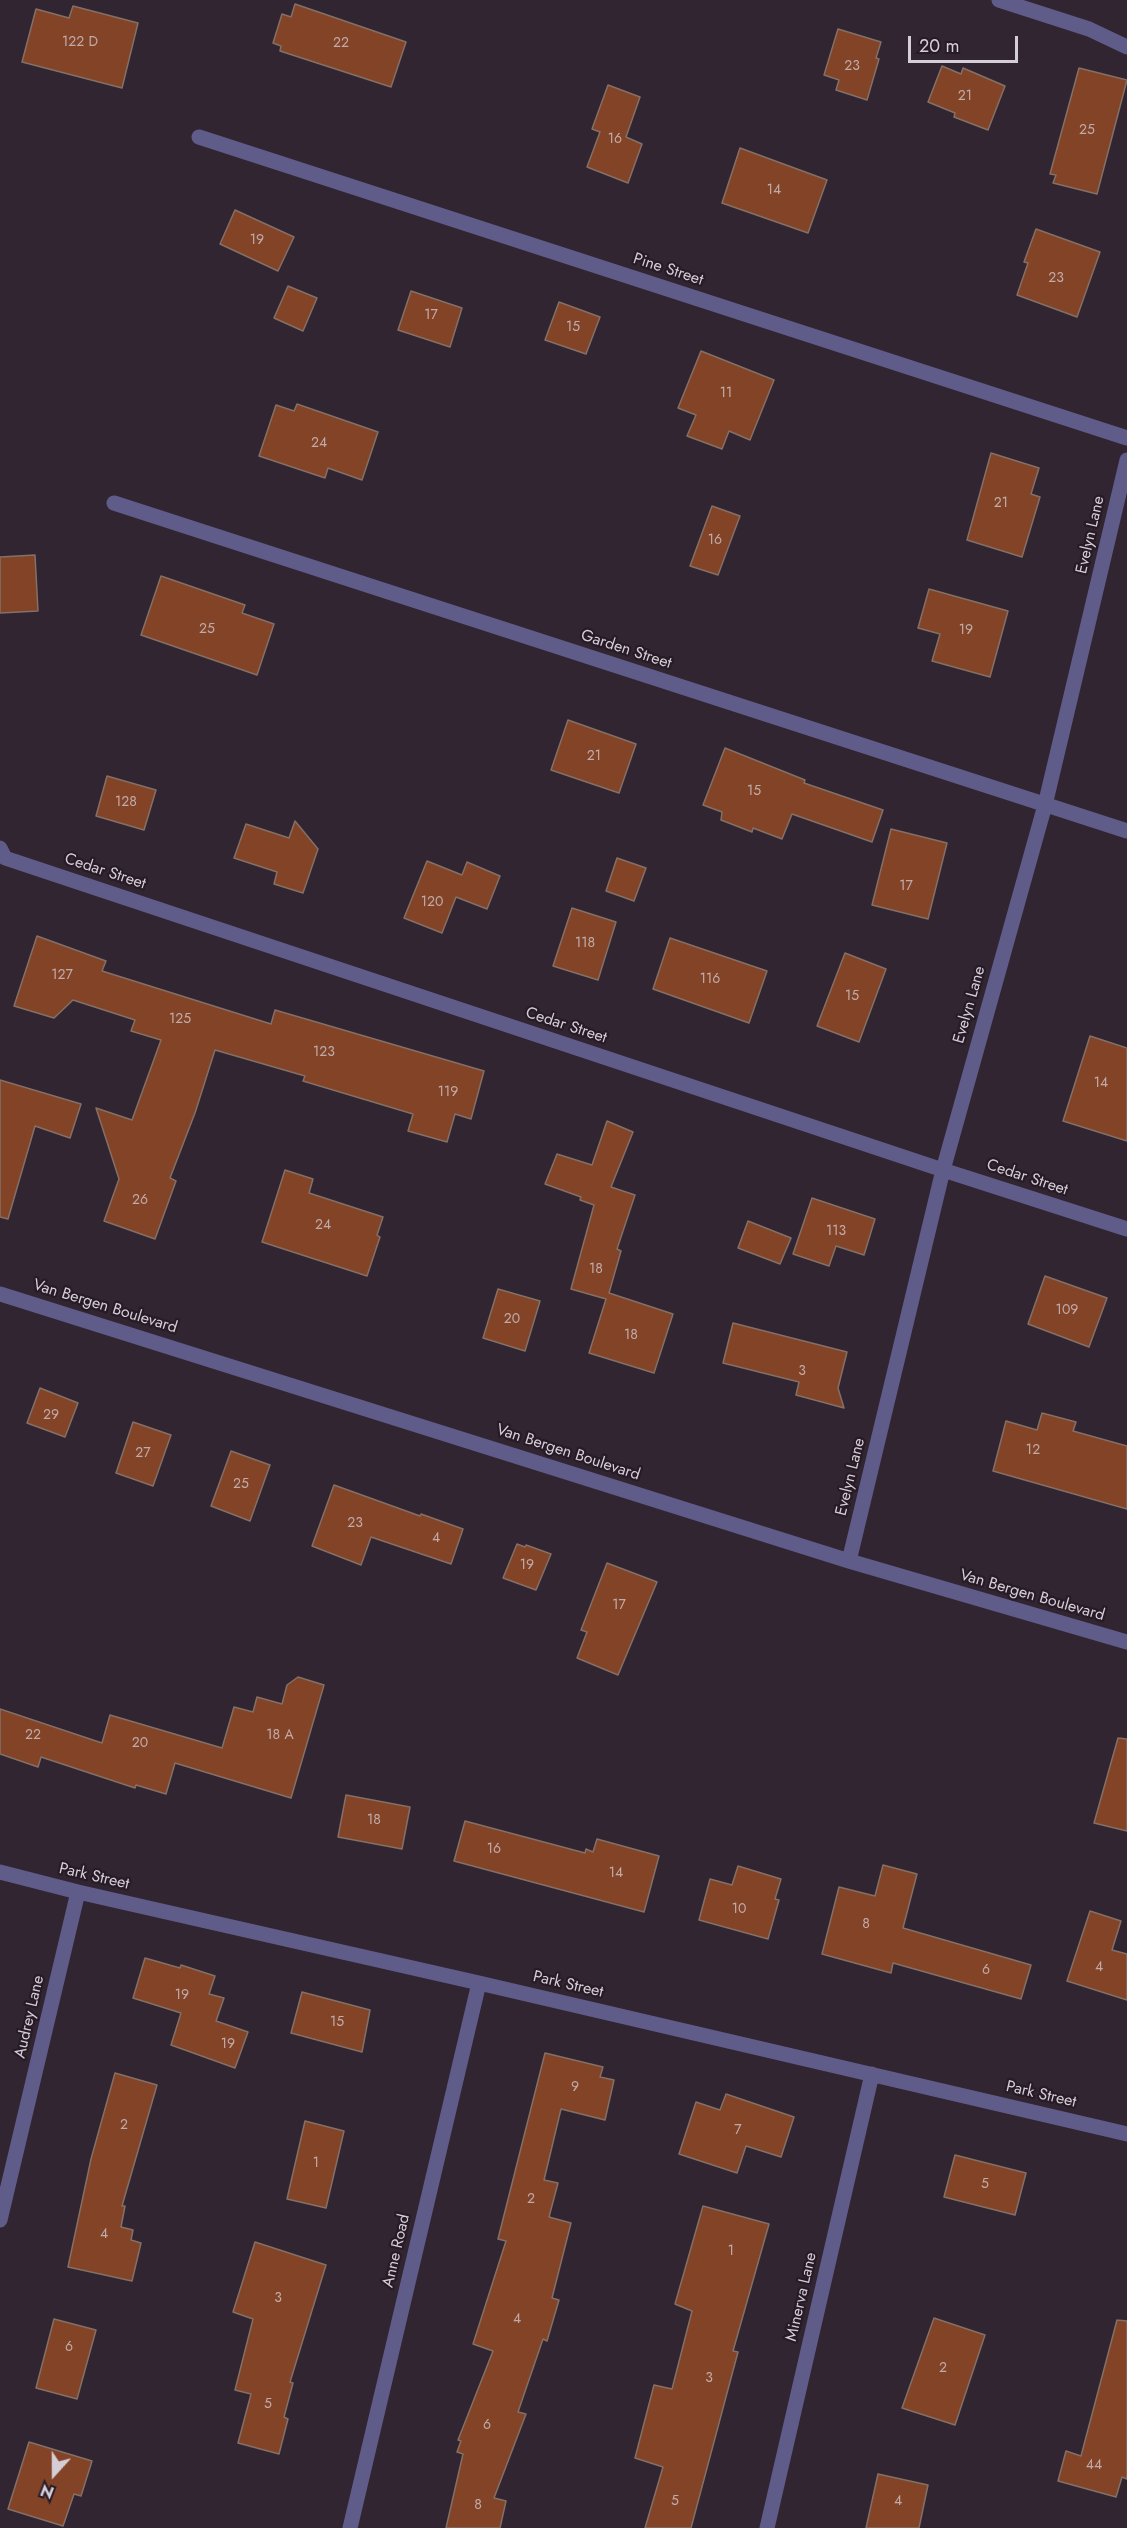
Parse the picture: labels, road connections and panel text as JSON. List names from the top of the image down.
{
  "streets": {
    "street": [
      "Pine Street",
      "Evelyn Lane",
      "Garden Street",
      "Cedar Street",
      "Van Bergen Boulevard",
      "Park Street",
      "Audrey Lane",
      "Anne Road",
      "Minerva Lane"
    ]
  },
  "crossings": [
    ["Evelyn Lane", "Garden Street"],
    ["Evelyn Lane", "Cedar Street"],
    ["Evelyn Lane", "Van Bergen Boulevard"],
    ["Park Street", "Audrey Lane"],
    ["Park Street", "Anne Road"],
    ["Park Street", "Minerva Lane"]
  ],
  "house_numbers": [
    "122 D",
    "22",
    "23",
    "21",
    "25",
    "16",
    "14",
    "19",
    "23",
    "17",
    "15",
    "11",
    "24",
    "21",
    "16",
    "25",
    "19",
    "21",
    "15",
    "128",
    "17",
    "120",
    "118",
    "127",
    "116",
    "15",
    "125",
    "123",
    "14",
    "119",
    "26",
    "24",
    "113",
    "18",
    "109",
    "20",
    "18",
    "3",
    "29",
    "12",
    "27",
    "25",
    "23",
    "4",
    "19",
    "17",
    "22",
    "18 A",
    "20",
    "18",
    "16",
    "14",
    "10",
    "8",
    "4",
    "6",
    "19",
    "15",
    "19",
    "9",
    "2",
    "7",
    "1",
    "5",
    "2",
    "4",
    "1",
    "3",
    "4",
    "6",
    "2",
    "3",
    "5",
    "6",
    "44",
    "5",
    "4",
    "8"
  ],
  "scale_bar": "20 m",
  "north": "bottom"
}
